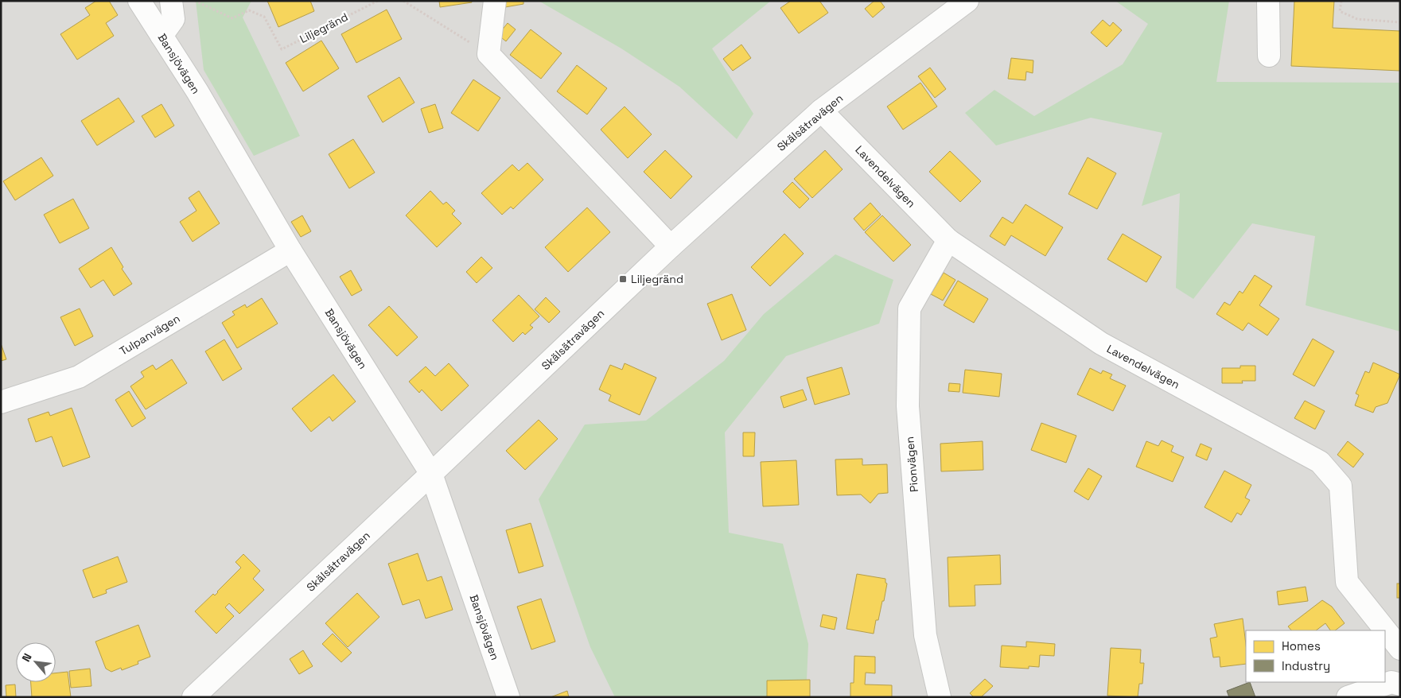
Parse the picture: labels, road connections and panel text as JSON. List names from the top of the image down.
{
  "streets": {
    "street": [
      "Bansjövägen",
      "Skälsätravägen",
      "Lavendelvägen",
      "Tulpanvägen",
      "Pionvägen"
    ],
    "path": ["Liljegränd"]
  },
  "crossings": [
    ["Bansjövägen", "Skälsätravägen"],
    ["Bansjövägen", "Tulpanvägen"],
    ["Skälsätravägen", "Lavendelvägen"],
    ["Lavendelvägen", "Pionvägen"]
  ],
  "places": {
    "transit": ["Liljegränd"]
  },
  "legend": ["Homes", "Industry"],
  "north": "top left"
}
